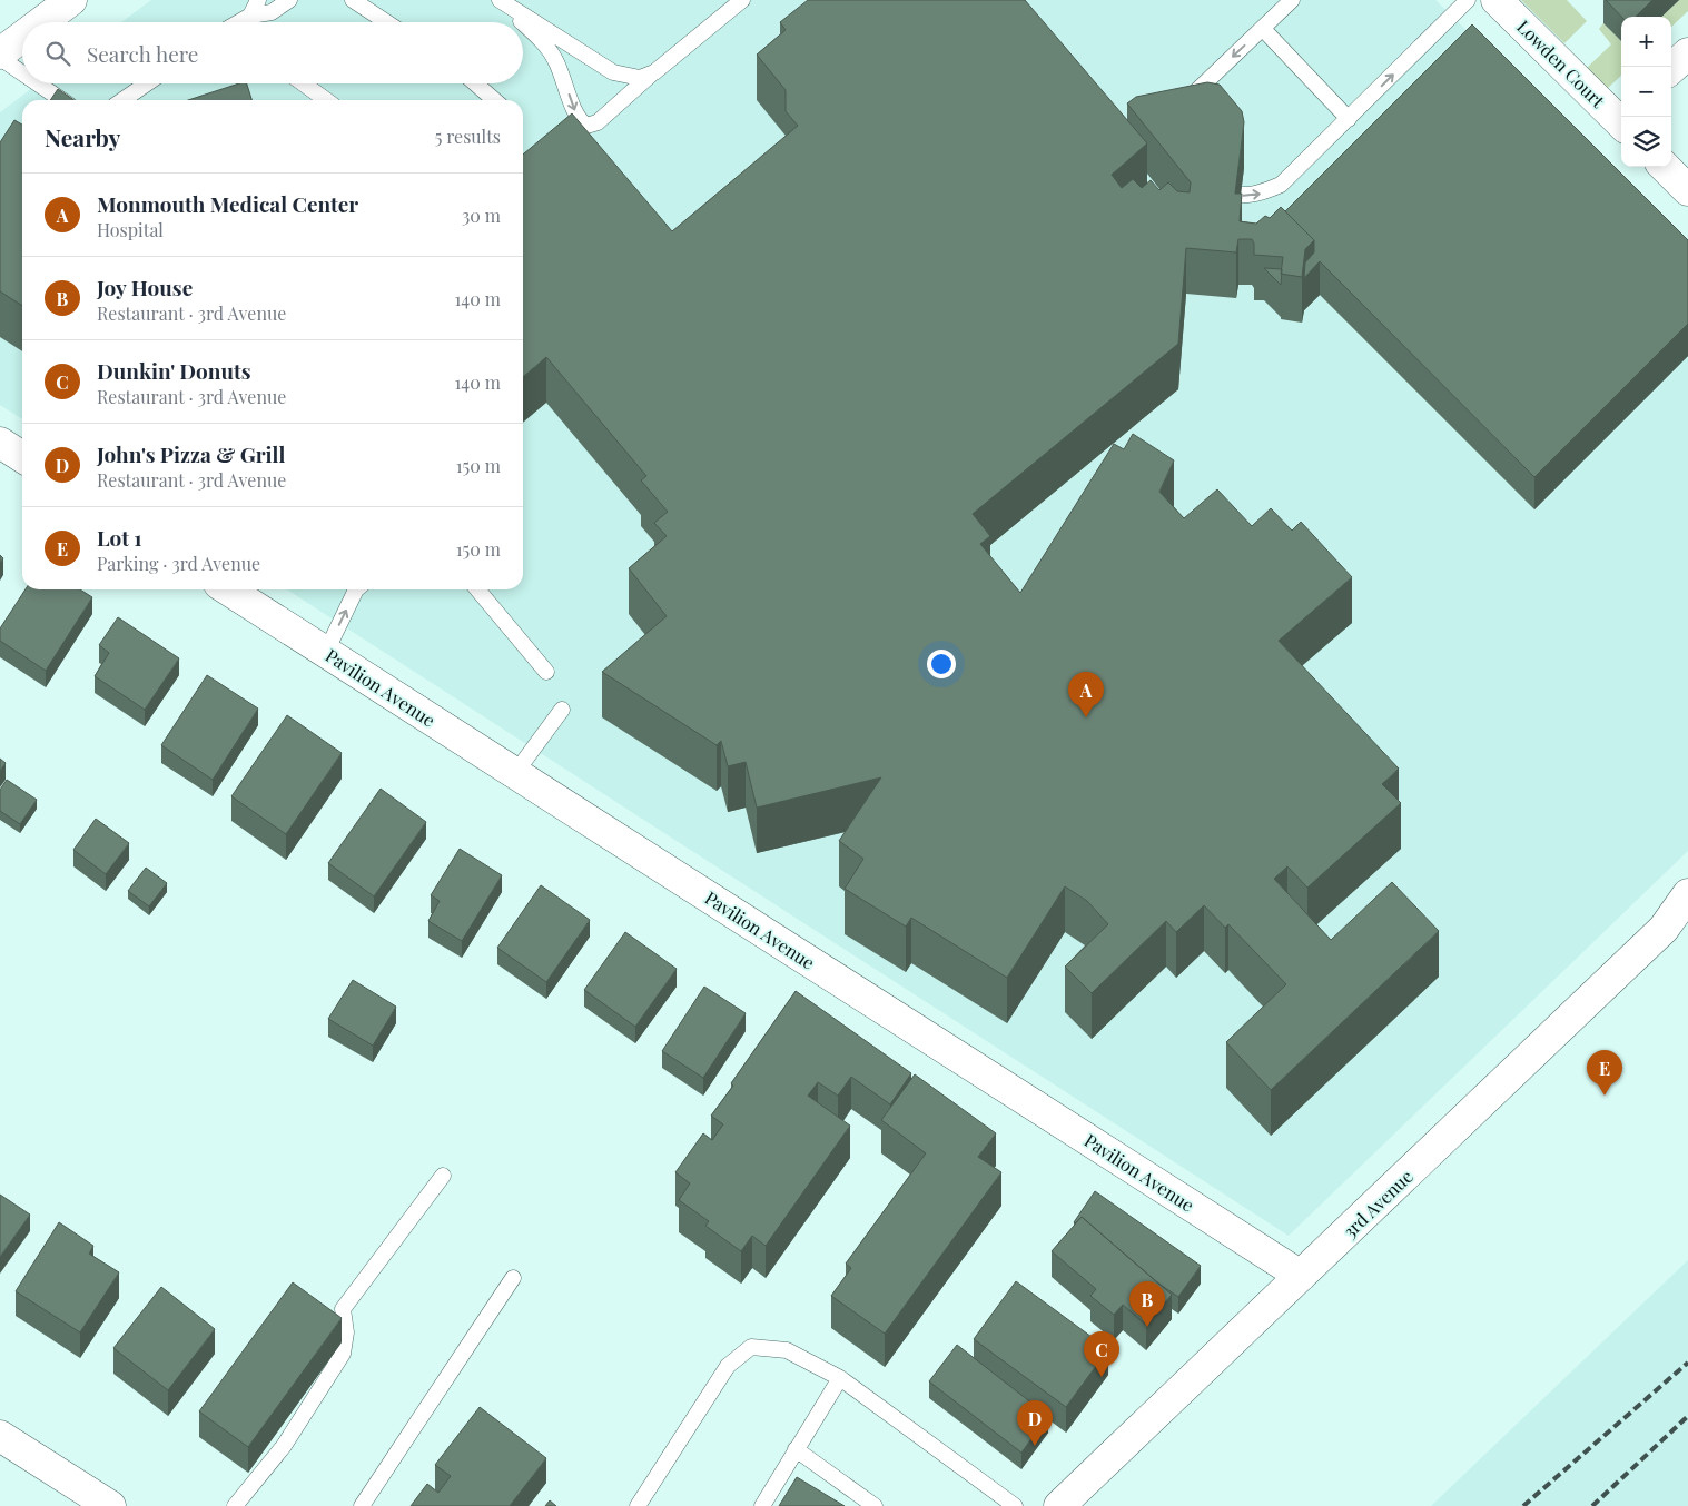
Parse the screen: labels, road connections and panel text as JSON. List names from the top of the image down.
{
  "streets": {
    "street": ["Lowden Court", "Pavilion Avenue", "3rd Avenue"]
  },
  "crossings": [
    ["Pavilion Avenue", "3rd Avenue"]
  ],
  "page": {
    "map_buttons": ["+", "−"],
    "search": "Search here",
    "heading": ["Nearby", "5 results"],
    "list": [
      {
        "mark": "A",
        "name": "Monmouth Medical Center",
        "note": "Hospital",
        "value": "30 m"
      },
      {
        "mark": "B",
        "name": "Joy House",
        "note": "Restaurant · 3rd Avenue",
        "value": "140 m"
      },
      {
        "mark": "C",
        "name": "Dunkin' Donuts",
        "note": "Restaurant · 3rd Avenue",
        "value": "140 m"
      },
      {
        "mark": "D",
        "name": "John's Pizza & Grill",
        "note": "Restaurant · 3rd Avenue",
        "value": "150 m"
      },
      {
        "mark": "E",
        "name": "Lot 1",
        "note": "Parking · 3rd Avenue",
        "value": "150 m"
      }
    ],
    "pins": [
      "A",
      "E",
      "B",
      "C",
      "D"
    ]
  }
}
